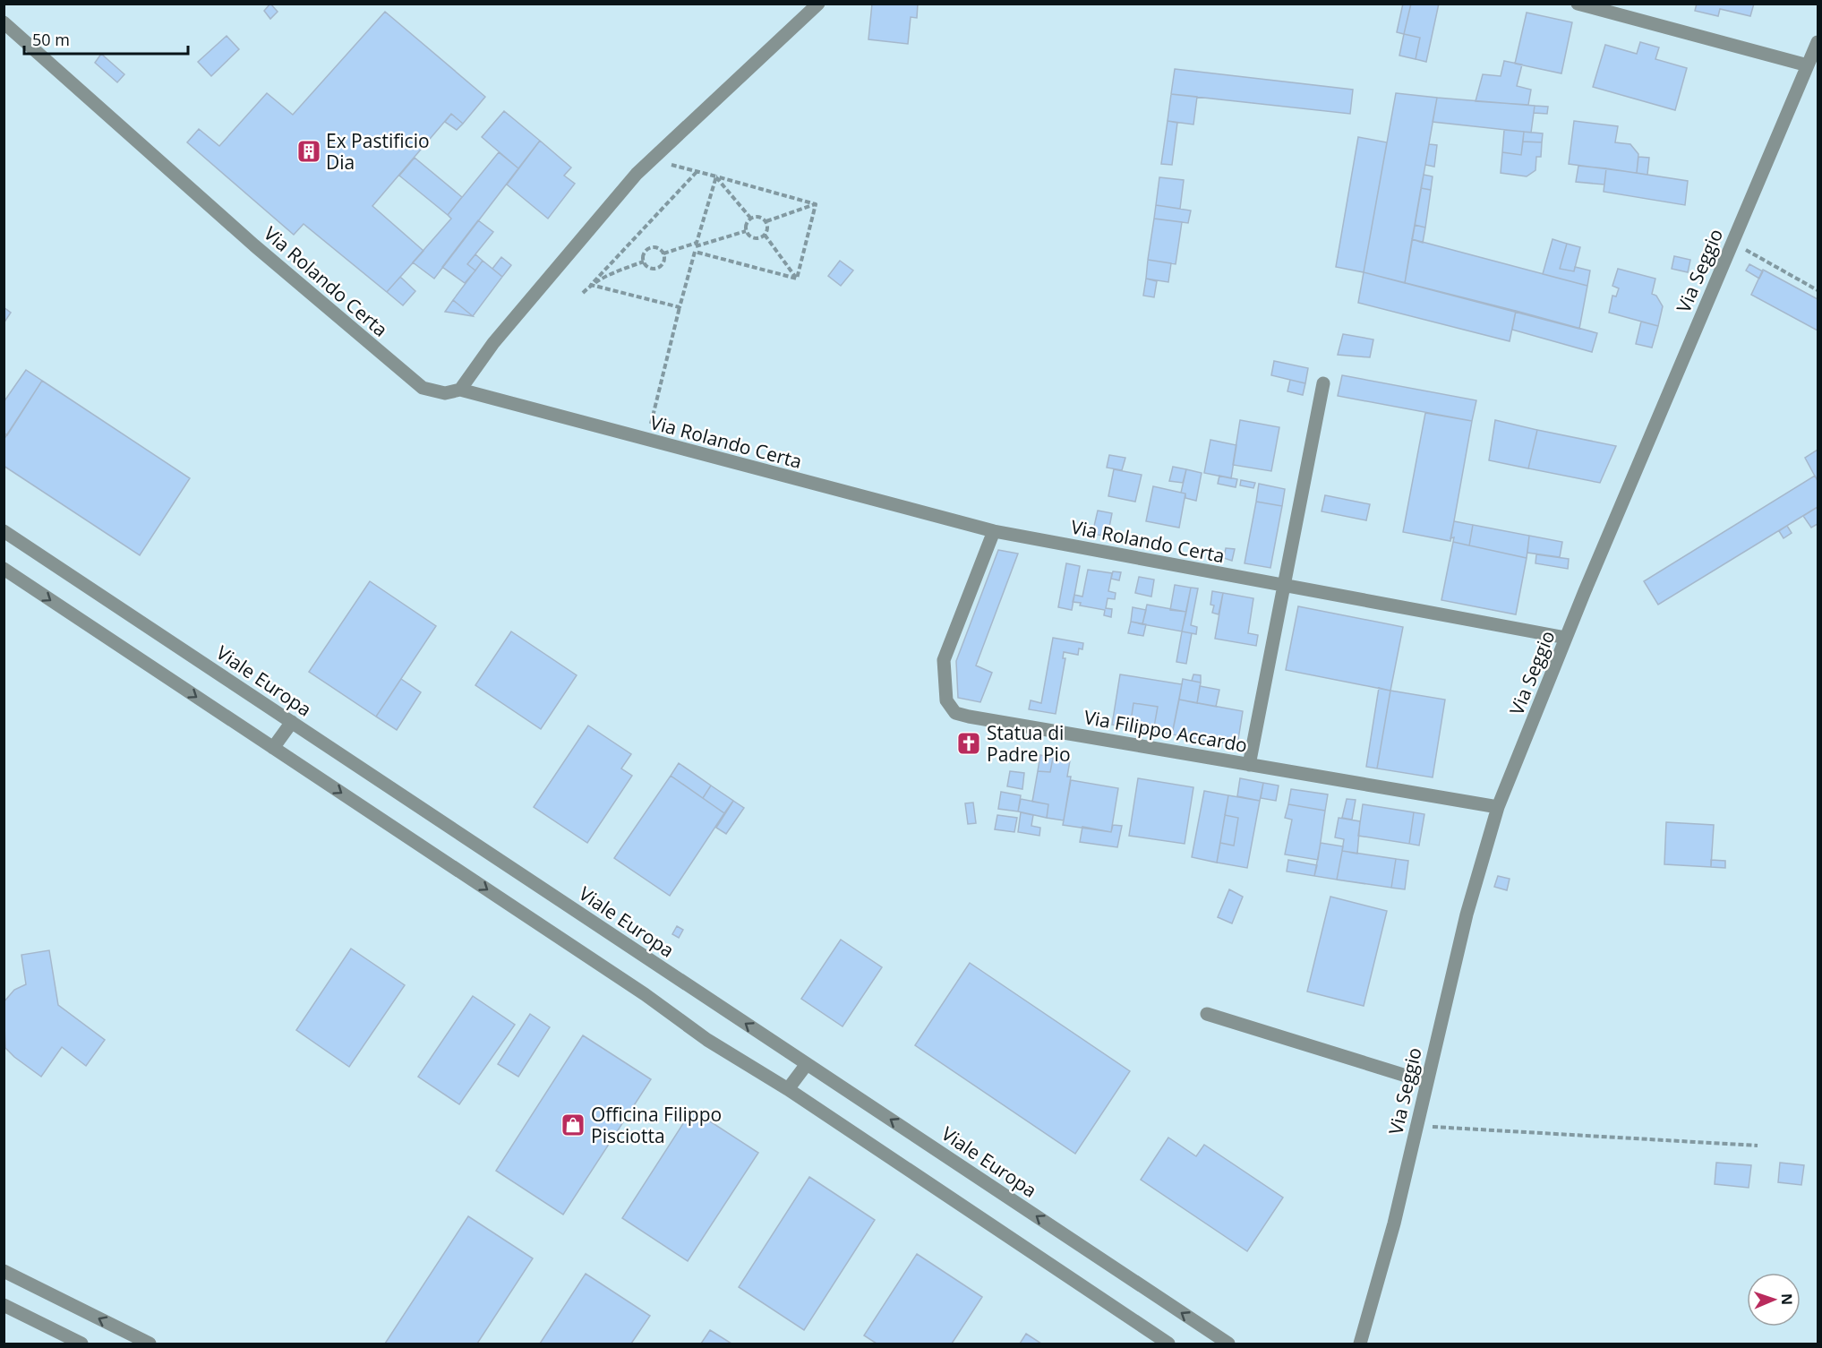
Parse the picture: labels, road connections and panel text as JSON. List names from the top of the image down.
{
  "streets": {
    "street": [
      "Via Seggio",
      "Via Rolando Certa",
      "Viale Europa",
      "Via Filippo Accardo"
    ]
  },
  "crossings": [
    ["Via Seggio", "Via Rolando Certa"],
    ["Via Seggio", "Via Filippo Accardo"],
    ["Via Rolando Certa", "Via Filippo Accardo"]
  ],
  "places": {
    "building": ["Ex Pastificio Dia"],
    "church": ["Statua di Padre Pio"],
    "shop": ["Officina Filippo Pisciotta"]
  },
  "scale_bar": "50 m",
  "north": "right"
}
